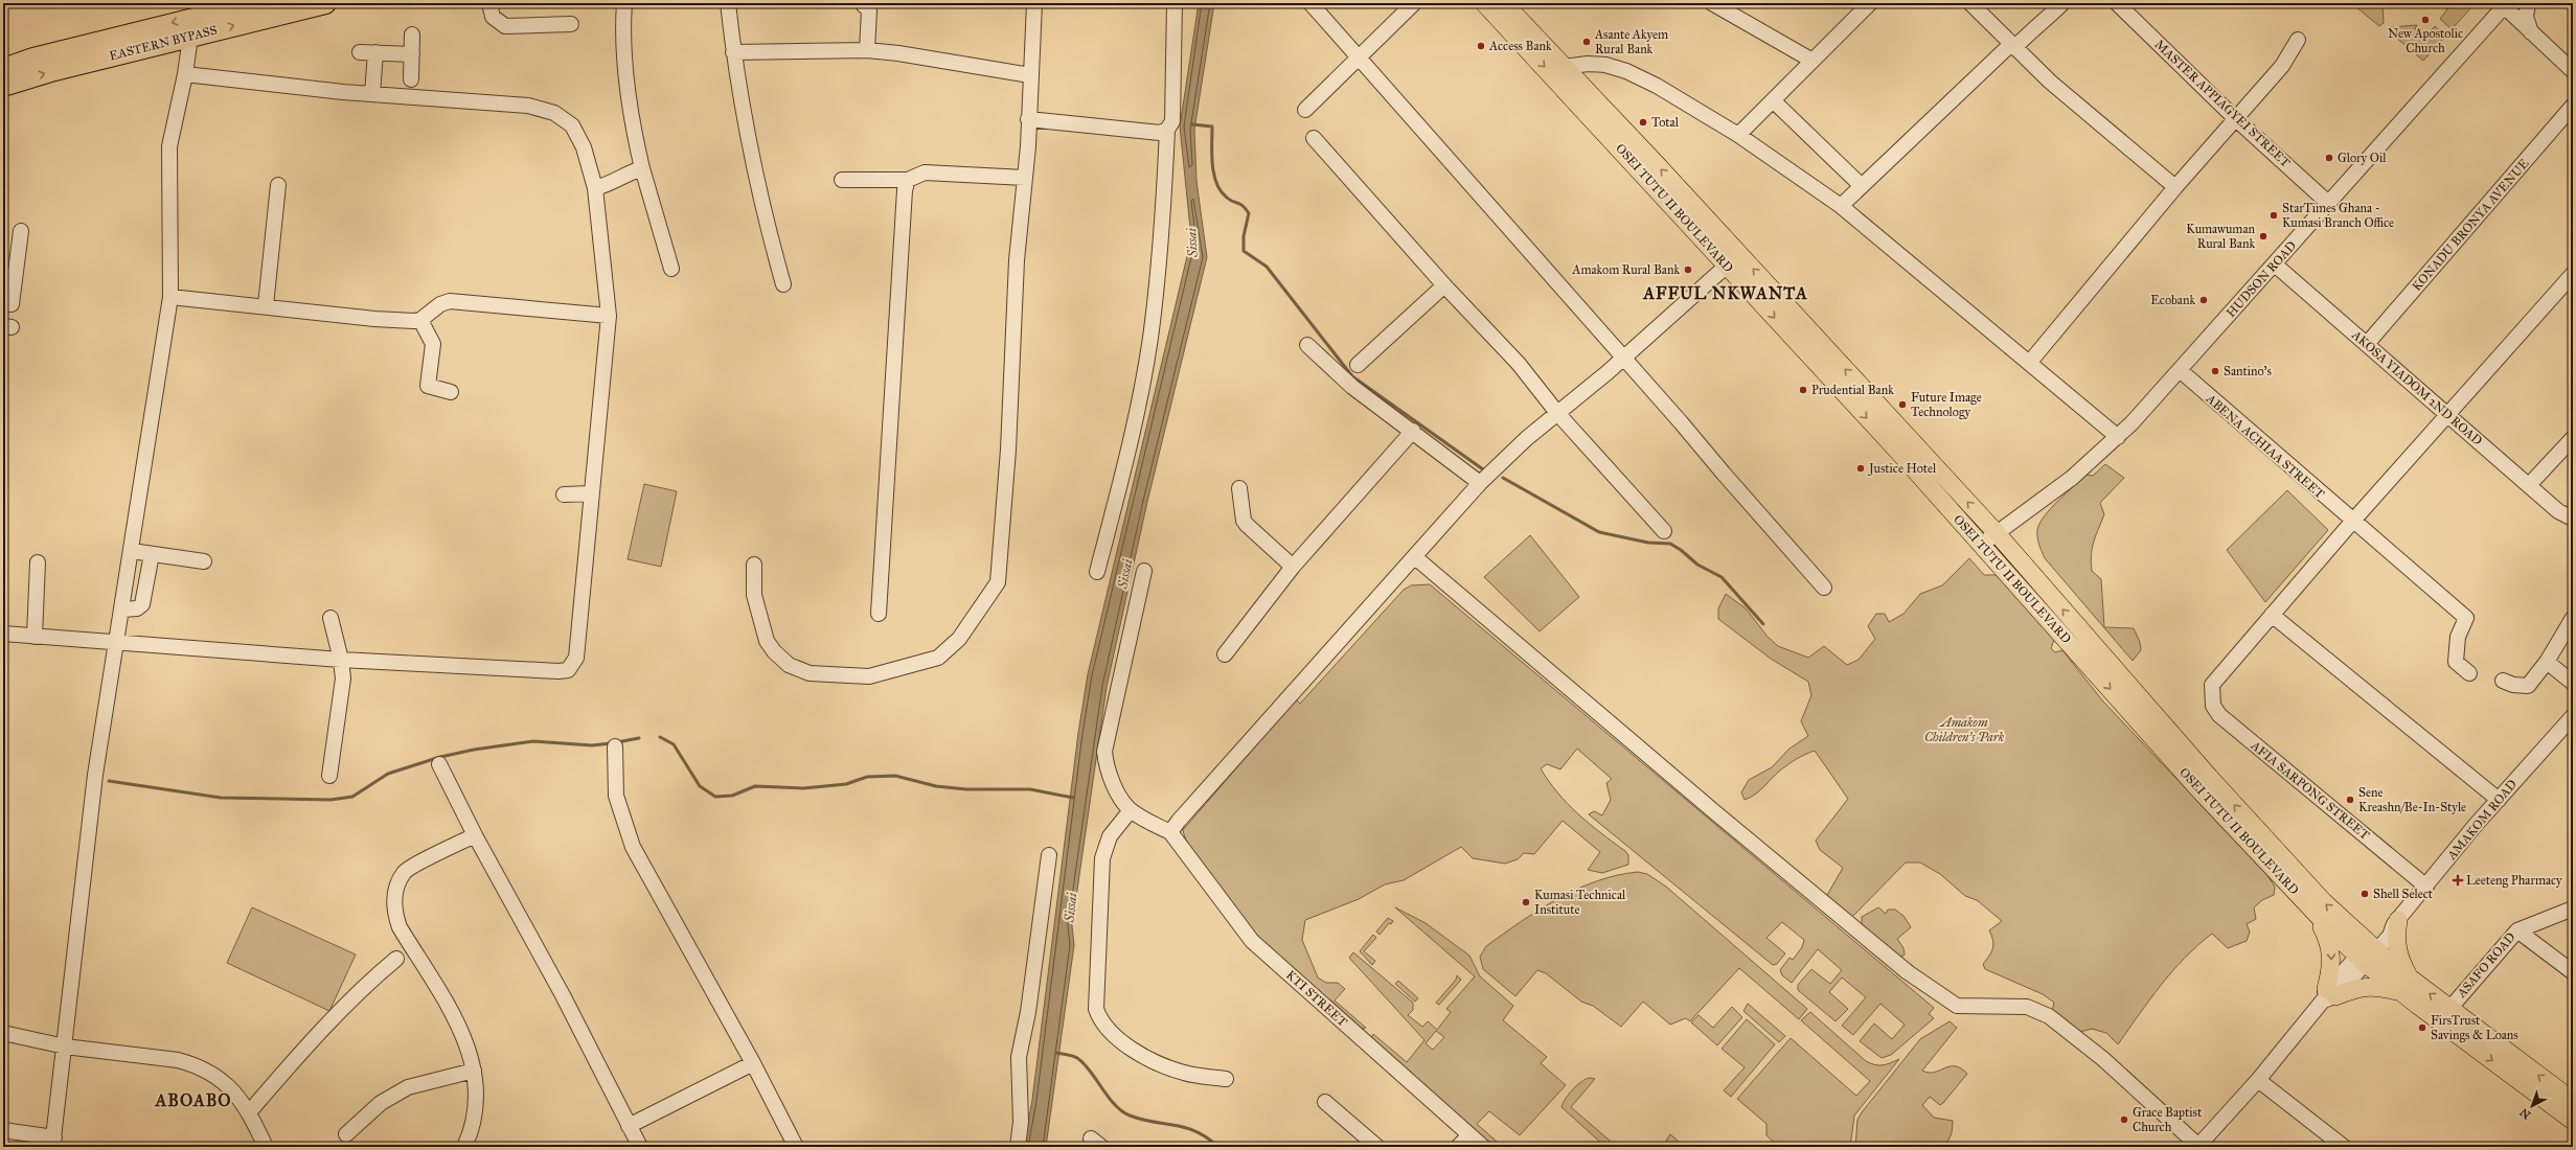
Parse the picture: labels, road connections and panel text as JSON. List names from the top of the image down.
{
  "streets": {
    "highway": ["EASTERN BYPASS"],
    "main road": ["OSEI TUTU II BOULEVARD"],
    "street": [
      "MASTER APPIAGYEI STREET",
      "KONADU BRONYA AVENUE",
      "HUDSON ROAD",
      "AKOSA YIADOM 2ND ROAD",
      "ABENA ACHIAA STREET",
      "AFIA SARPONG STREET",
      "AMAKOM ROAD",
      "ASAFO ROAD",
      "KTI STREET"
    ]
  },
  "crossings": [
    ["MASTER APPIAGYEI STREET", "HUDSON ROAD"],
    ["OSEI TUTU II BOULEVARD", "HUDSON ROAD"],
    ["OSEI TUTU II BOULEVARD", "AMAKOM ROAD"],
    ["OSEI TUTU II BOULEVARD", "ASAFO ROAD"],
    ["KONADU BRONYA AVENUE", "AKOSA YIADOM 2ND ROAD"],
    ["HUDSON ROAD", "AKOSA YIADOM 2ND ROAD"],
    ["HUDSON ROAD", "ABENA ACHIAA STREET"],
    ["AFIA SARPONG STREET", "AMAKOM ROAD"]
  ],
  "districts": ["AFFUL NKWANTA", "ABOABO"],
  "water": ["Sissai"],
  "parks": ["Amakom Children's Park"],
  "places": {
    "other": [
      "New Apostolic Church",
      "Asante Akyem Rural Bank",
      "Access Bank",
      "Total",
      "Glory Oil",
      "StarTimes Ghana - Kumasi Branch Office",
      "Kumawuman Rural Bank",
      "Amakom Rural Bank",
      "Ecobank",
      "Santino's",
      "Prudential Bank",
      "Future Image Technology",
      "Justice Hotel",
      "Sene Kreashn/Be-In-Style",
      "Shell Select",
      "Kumasi Technical Institute",
      "FirsTrust Savings & Loans",
      "Grace Baptist Church"
    ],
    "health": ["Leeteng Pharmacy"]
  },
  "north": "bottom left"
}
